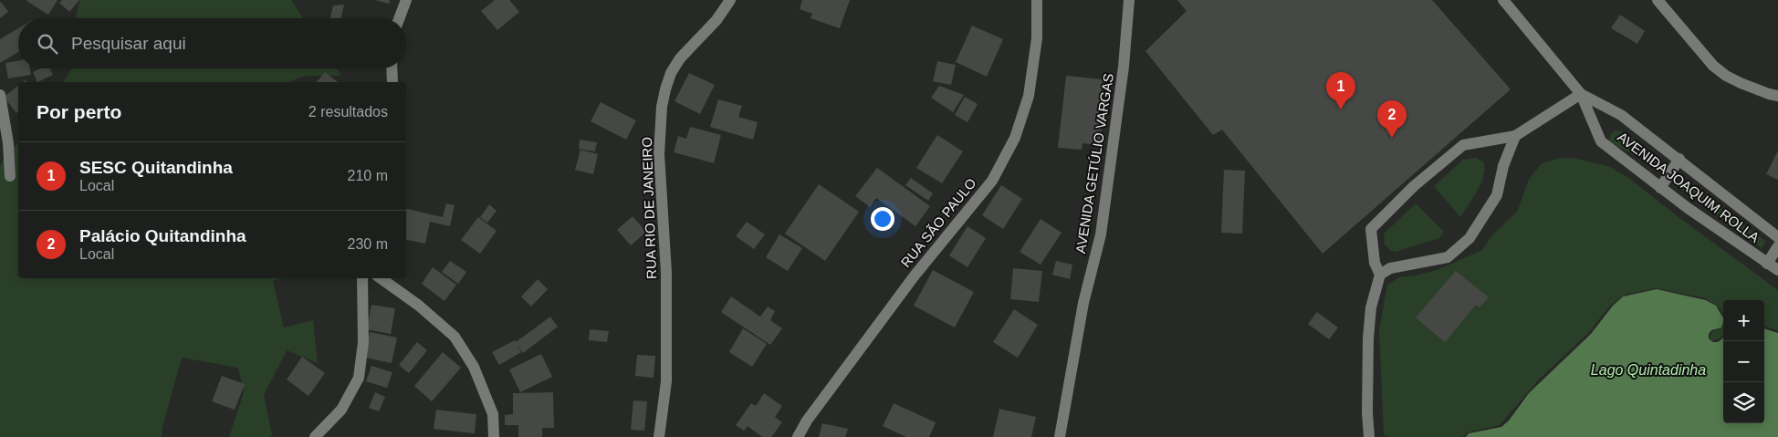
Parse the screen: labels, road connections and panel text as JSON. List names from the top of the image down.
{
  "streets": {
    "street": [
      "AVENIDA GETÚLIO VARGAS",
      "AVENIDA JOAQUIM ROLLA",
      "RUA RIO DE JANEIRO",
      "RUA SÃO PAULO"
    ]
  },
  "water": ["Lago Quintadinha"],
  "page": {
    "search": "Pesquisar aqui",
    "pins": ["1", "2"],
    "heading": ["Por perto", "2 resultados"],
    "list": [
      {
        "mark": "1",
        "name": "SESC Quitandinha",
        "note": "Local",
        "value": "210 m"
      },
      {
        "mark": "2",
        "name": "Palácio Quitandinha",
        "note": "Local",
        "value": "230 m"
      }
    ],
    "map_buttons": ["+", "−"]
  }
}
